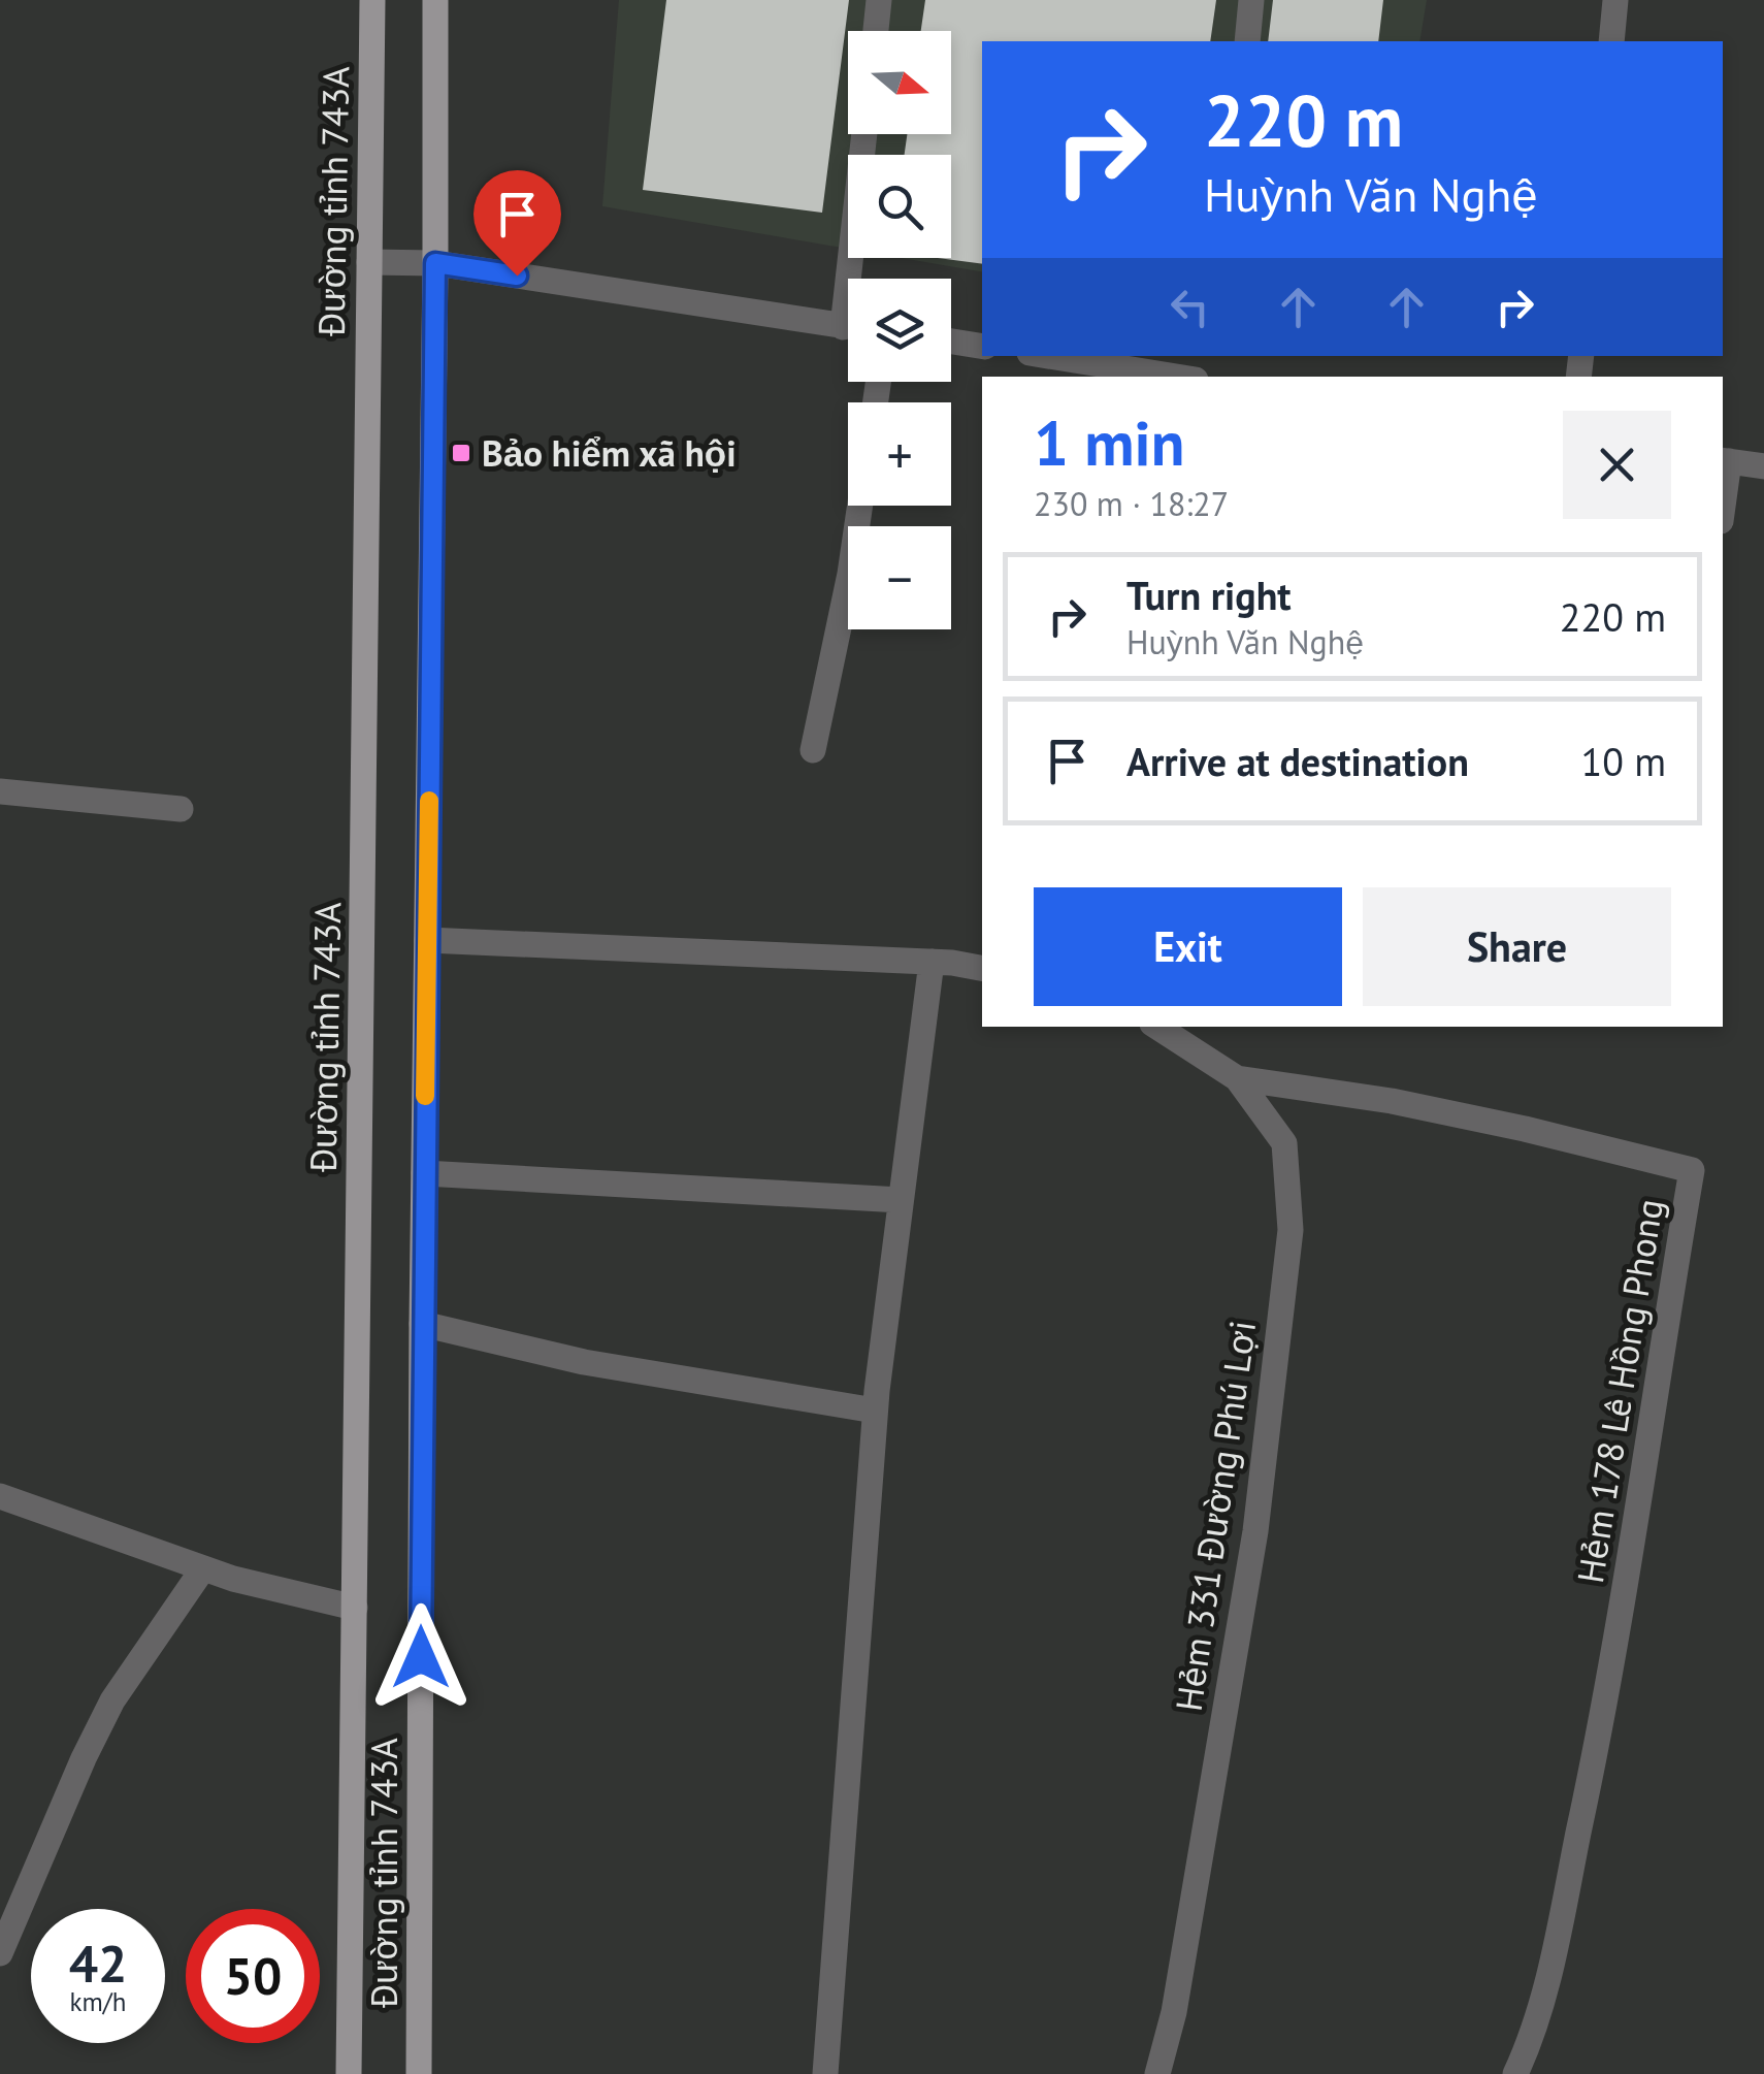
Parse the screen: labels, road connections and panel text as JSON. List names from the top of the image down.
{
  "streets": {
    "main road": ["Đường tỉnh 743A"],
    "street": ["Hẻm 178 Lê Hồng Phong", "Hẻm 331 Đường Phú Lợi"]
  },
  "crossings": [
    ["Hẻm 178 Lê Hồng Phong", "Hẻm 331 Đường Phú Lợi"]
  ],
  "places": {
    "transit": ["Bảo hiểm xã hội"]
  },
  "north": "right",
  "page": {
    "map_buttons": ["+", "−"],
    "turn": ["220 m", "Huỳnh Văn Nghệ"],
    "heading": ["1 min", "230 m · 18:27"],
    "list": [
      {
        "name": "Turn right",
        "note": "Huỳnh Văn Nghệ",
        "value": "220 m"
      },
      {
        "name": "Arrive at destination",
        "value": "10 m"
      }
    ],
    "buttons": ["Exit", "Share"],
    "speed": "42 km/h",
    "limit": "50"
  }
}
